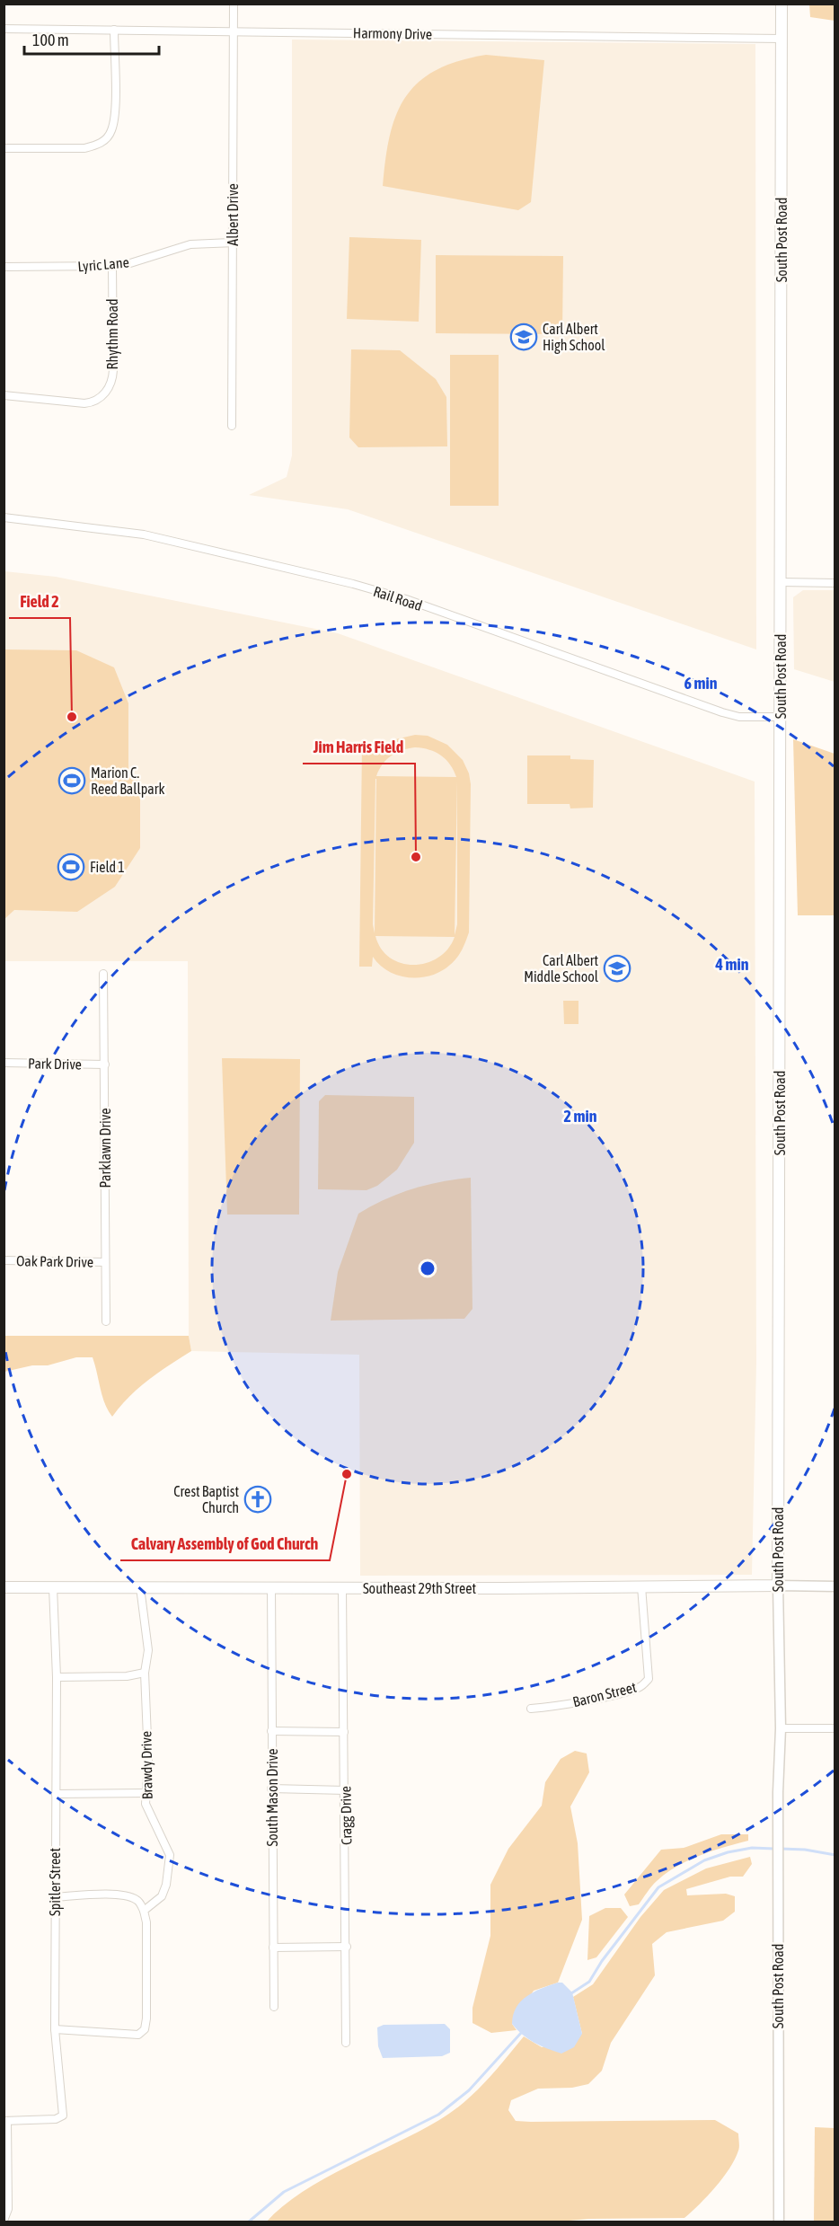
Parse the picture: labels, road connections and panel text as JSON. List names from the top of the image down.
{
  "streets": {
    "main road": ["South Post Road", "Southeast 29th Street"],
    "street": [
      "Harmony Drive",
      "Albert Drive",
      "Lyric Lane",
      "Rhythm Road",
      "Rail Road",
      "Park Drive",
      "Parklawn Drive",
      "Oak Park Drive",
      "Baron Street",
      "Brawdy Drive",
      "South Mason Drive",
      "Cragg Drive",
      "Spitler Street"
    ]
  },
  "crossings": [
    ["Harmony Drive", "Albert Drive"],
    ["Harmony Drive", "South Post Road"],
    ["Albert Drive", "Lyric Lane"],
    ["South Post Road", "Rail Road"],
    ["South Post Road", "Southeast 29th Street"],
    ["Lyric Lane", "Rhythm Road"],
    ["Park Drive", "Parklawn Drive"],
    ["Parklawn Drive", "Oak Park Drive"],
    ["Southeast 29th Street", "Baron Street"],
    ["Southeast 29th Street", "Brawdy Drive"],
    ["Southeast 29th Street", "South Mason Drive"],
    ["Southeast 29th Street", "Cragg Drive"],
    ["Southeast 29th Street", "Spitler Street"]
  ],
  "places": {
    "school or university": ["Carl Albert High School", "Carl Albert Middle School"],
    "other": ["Field 2", "Jim Harris Field", "Calvary Assembly of God Church"],
    "sports": ["Marion C. Reed Ballpark", "Field 1"],
    "church": ["Crest Baptist Church"]
  },
  "scale_bar": "100 m",
  "rings": ["6 min", "4 min", "2 min"]
}
